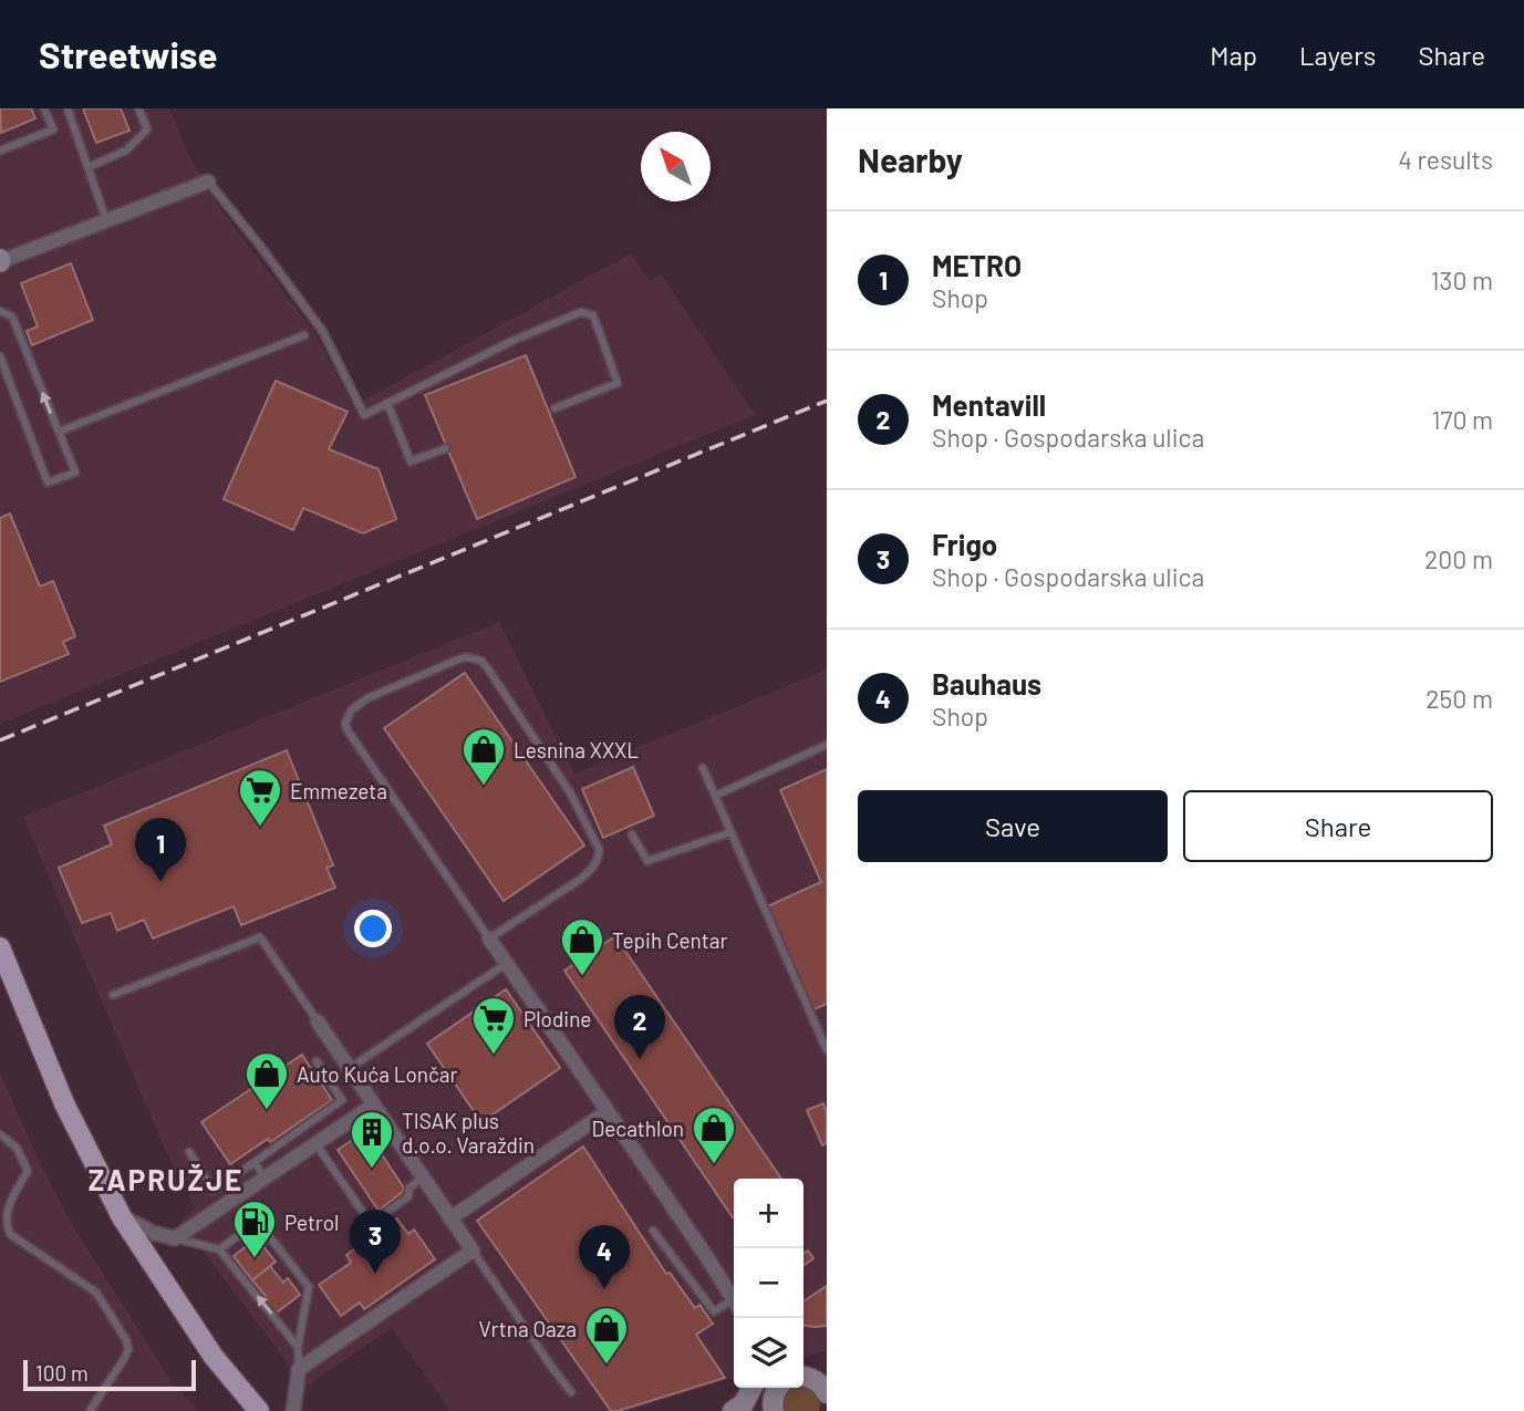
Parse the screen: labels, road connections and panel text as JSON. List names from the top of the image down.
{
  "districts": ["ZAPRUŽJE"],
  "places": {
    "shop": [
      "Lesnina XXXL",
      "Tepih Centar",
      "Auto Kuća Lončar",
      "Decathlon",
      "Vrtna Oaza"
    ],
    "supermarket": ["Emmezeta", "Plodine"],
    "building": ["TISAK plus d.o.o. Varaždin"],
    "fuel station": ["Petrol"]
  },
  "scale_bar": "100 m",
  "north": "top left",
  "page": {
    "header": "Streetwise",
    "nav": ["Map", "Layers", "Share"],
    "heading": ["Nearby", "4 results"],
    "list": [
      {
        "mark": "1",
        "name": "METRO",
        "note": "Shop",
        "value": "130 m"
      },
      {
        "mark": "2",
        "name": "Mentavill",
        "note": "Shop · Gospodarska ulica",
        "value": "170 m"
      },
      {
        "mark": "3",
        "name": "Frigo",
        "note": "Shop · Gospodarska ulica",
        "value": "200 m"
      },
      {
        "mark": "4",
        "name": "Bauhaus",
        "note": "Shop",
        "value": "250 m"
      }
    ],
    "buttons": ["Save", "Share"],
    "pins": [
      "1",
      "2",
      "3",
      "4"
    ],
    "map_buttons": ["+", "−"],
    "scale": "100 m"
  }
}
